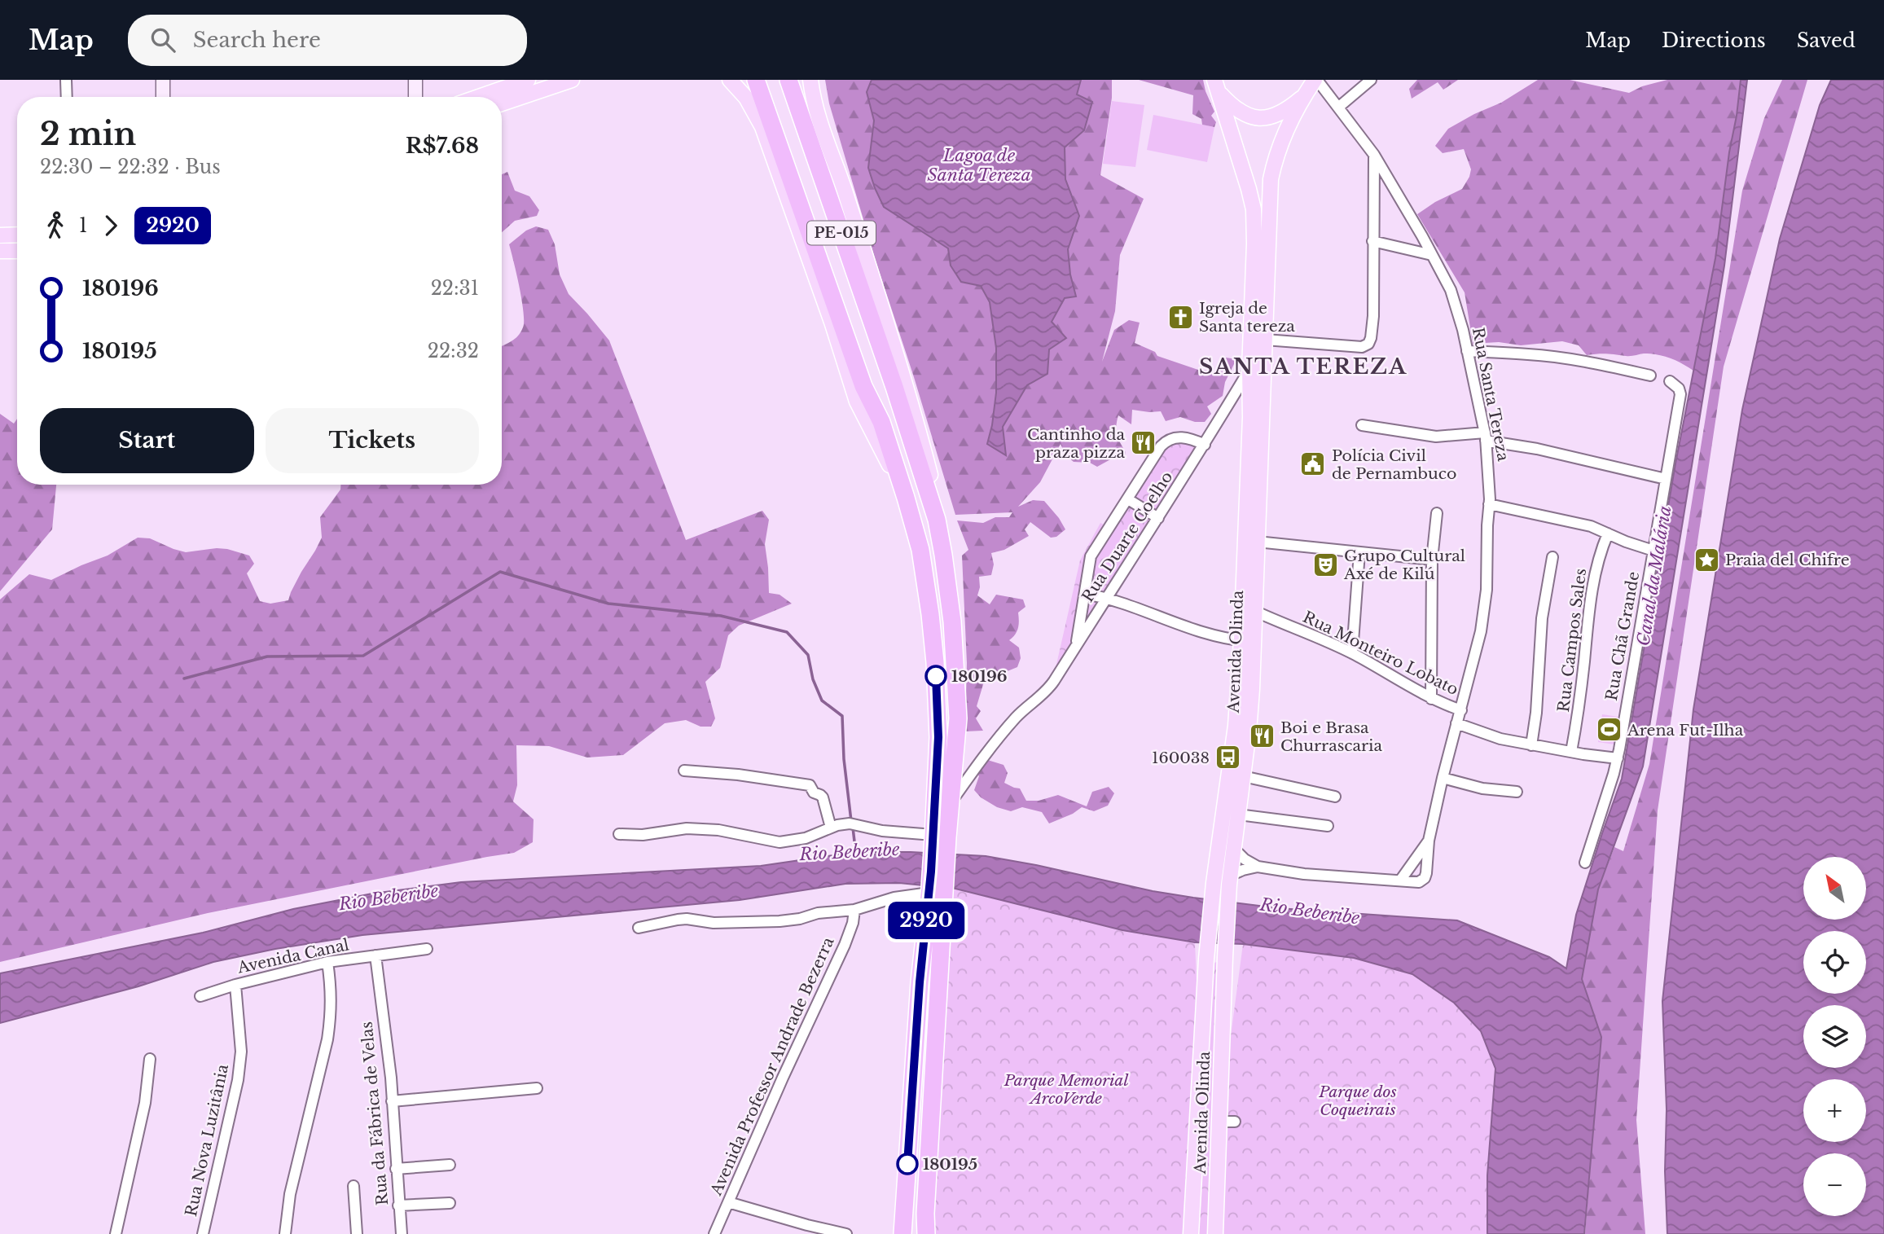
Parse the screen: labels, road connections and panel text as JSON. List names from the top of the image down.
{
  "streets": {
    "highway": ["PE-015"],
    "main road": ["Avenida Olinda"],
    "street": [
      "Rua Santa Tereza",
      "Rua Duarte Coelho",
      "Rua Chã Grande",
      "Rua Campos Sales",
      "Rua Monteiro Lobato",
      "Avenida Canal",
      "Avenida Professor Andrade Bezerra",
      "Rua da Fábrica de Velas",
      "Rua Nova Luzitânia"
    ]
  },
  "crossings": [
    ["PE-015", "Rua Duarte Coelho"],
    ["Rua Santa Tereza", "Avenida Olinda"],
    ["Rua Santa Tereza", "Rua Monteiro Lobato"],
    ["Rua Duarte Coelho", "Avenida Olinda"],
    ["Avenida Olinda", "Rua Monteiro Lobato"],
    ["Avenida Canal", "Rua da Fábrica de Velas"],
    ["Avenida Canal", "Rua Nova Luzitânia"]
  ],
  "districts": ["SANTA TEREZA"],
  "water": ["Lagoa de Santa Tereza", "Canal da Malária", "Rio Beberibe"],
  "parks": ["Parque Memorial ArcoVerde", "Parque dos Coqueirais"],
  "places": {
    "church": ["Igreja de Santa tereza"],
    "restaurant": ["Cantinho da praza pizza", "Boi e Brasa Churrascaria"],
    "public building": ["Polícia Civil de Pernambuco"],
    "place": ["Praia del Chifre"],
    "theatre": ["Grupo Cultural Axé de Kilú"],
    "other": ["180196", "180195"],
    "sports": ["Arena Fut-Ilha"],
    "bus stop": ["160038"]
  },
  "lines": ["bus line 2920"],
  "north": "top left",
  "page": {
    "header": "Map",
    "search": "Search here",
    "nav": ["Map", "Directions", "Saved"],
    "on_map": "2920",
    "heading": ["2 min", "22:30 – 22:32 · Bus", "R$7.68"],
    "legs": ["1", "2920"],
    "list": [
      {
        "name": "180196",
        "value": "22:31"
      },
      {
        "name": "180195",
        "value": "22:32"
      }
    ],
    "buttons": ["Start", "Tickets"],
    "map_buttons": ["+", "−"]
  }
}
